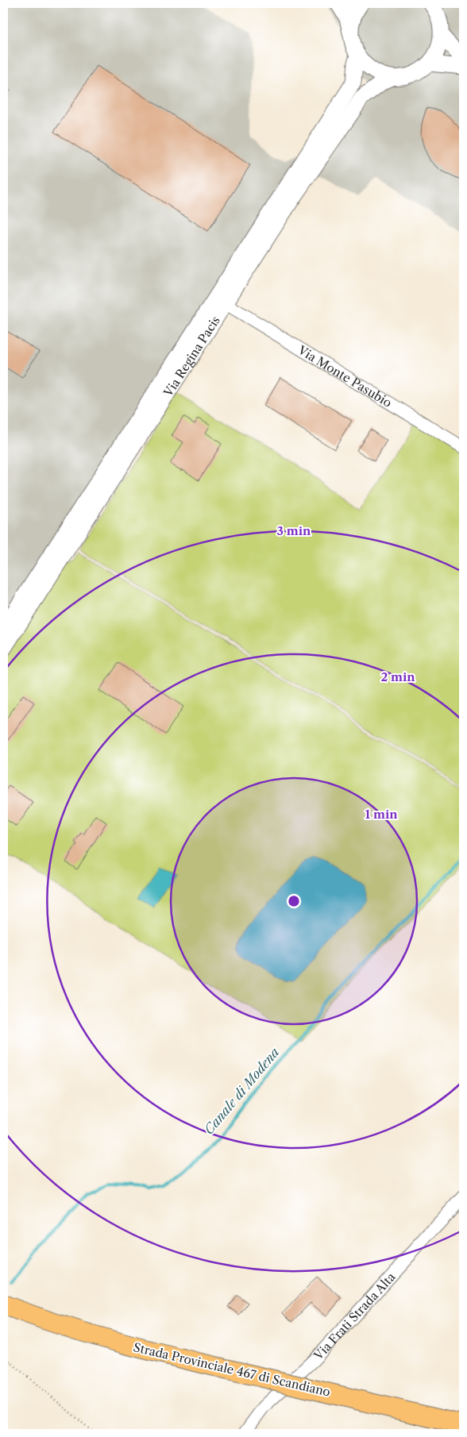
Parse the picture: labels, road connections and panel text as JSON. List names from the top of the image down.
{
  "streets": {
    "main road": ["Strada Provinciale 467 di Scandiano"],
    "street": ["Via Regina Pacis", "Via Monte Pasubio", "Via Frati Strada Alta"]
  },
  "crossings": [
    ["Via Regina Pacis", "Via Monte Pasubio"]
  ],
  "water": ["Canale di Modena"],
  "rings": ["3 min", "2 min", "1 min"]
}
